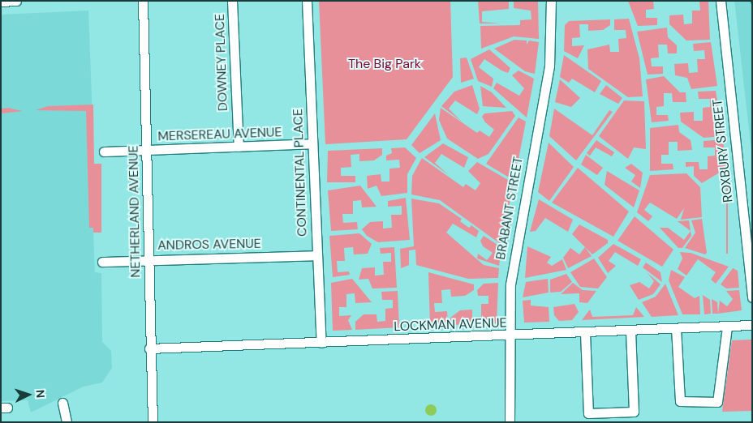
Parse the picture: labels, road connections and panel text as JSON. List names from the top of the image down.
{
  "streets": {
    "street": [
      "DOWNEY PLACE",
      "MERSEREAU AVENUE",
      "ROXBURY STREET",
      "CONTINENTAL PLACE",
      "BRABANT STREET",
      "NETHERLAND AVENUE",
      "ANDROS AVENUE",
      "LOCKMAN AVENUE"
    ]
  },
  "crossings": [
    ["DOWNEY PLACE", "MERSEREAU AVENUE"],
    ["MERSEREAU AVENUE", "CONTINENTAL PLACE"],
    ["MERSEREAU AVENUE", "NETHERLAND AVENUE"],
    ["CONTINENTAL PLACE", "ANDROS AVENUE"],
    ["CONTINENTAL PLACE", "LOCKMAN AVENUE"],
    ["BRABANT STREET", "LOCKMAN AVENUE"],
    ["NETHERLAND AVENUE", "ANDROS AVENUE"],
    ["NETHERLAND AVENUE", "LOCKMAN AVENUE"]
  ],
  "parks": ["The Big Park"],
  "north": "right"
}
